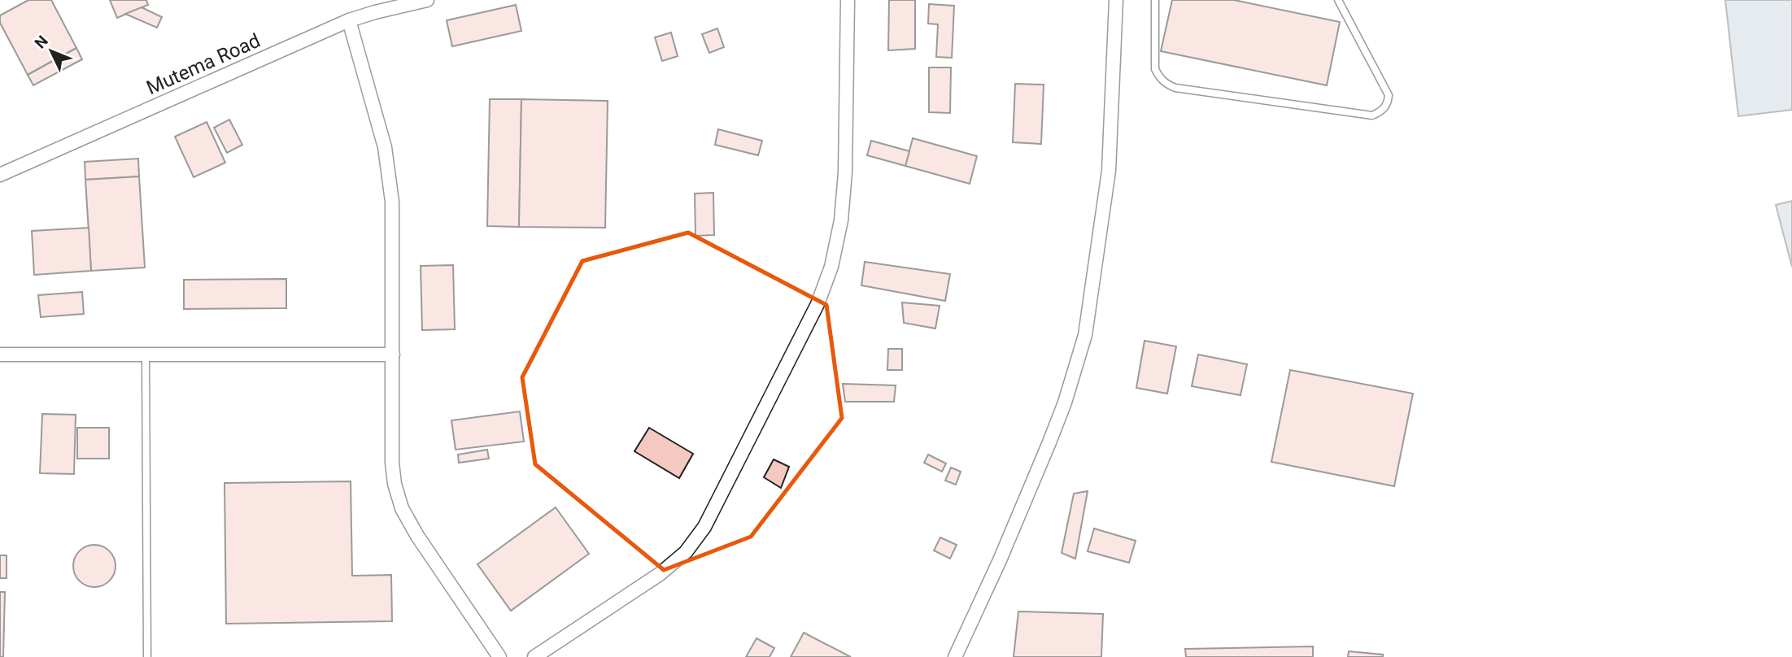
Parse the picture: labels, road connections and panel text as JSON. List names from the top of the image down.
{
  "streets": {
    "street": ["Mutema Road"]
  },
  "north": "top left"
}
